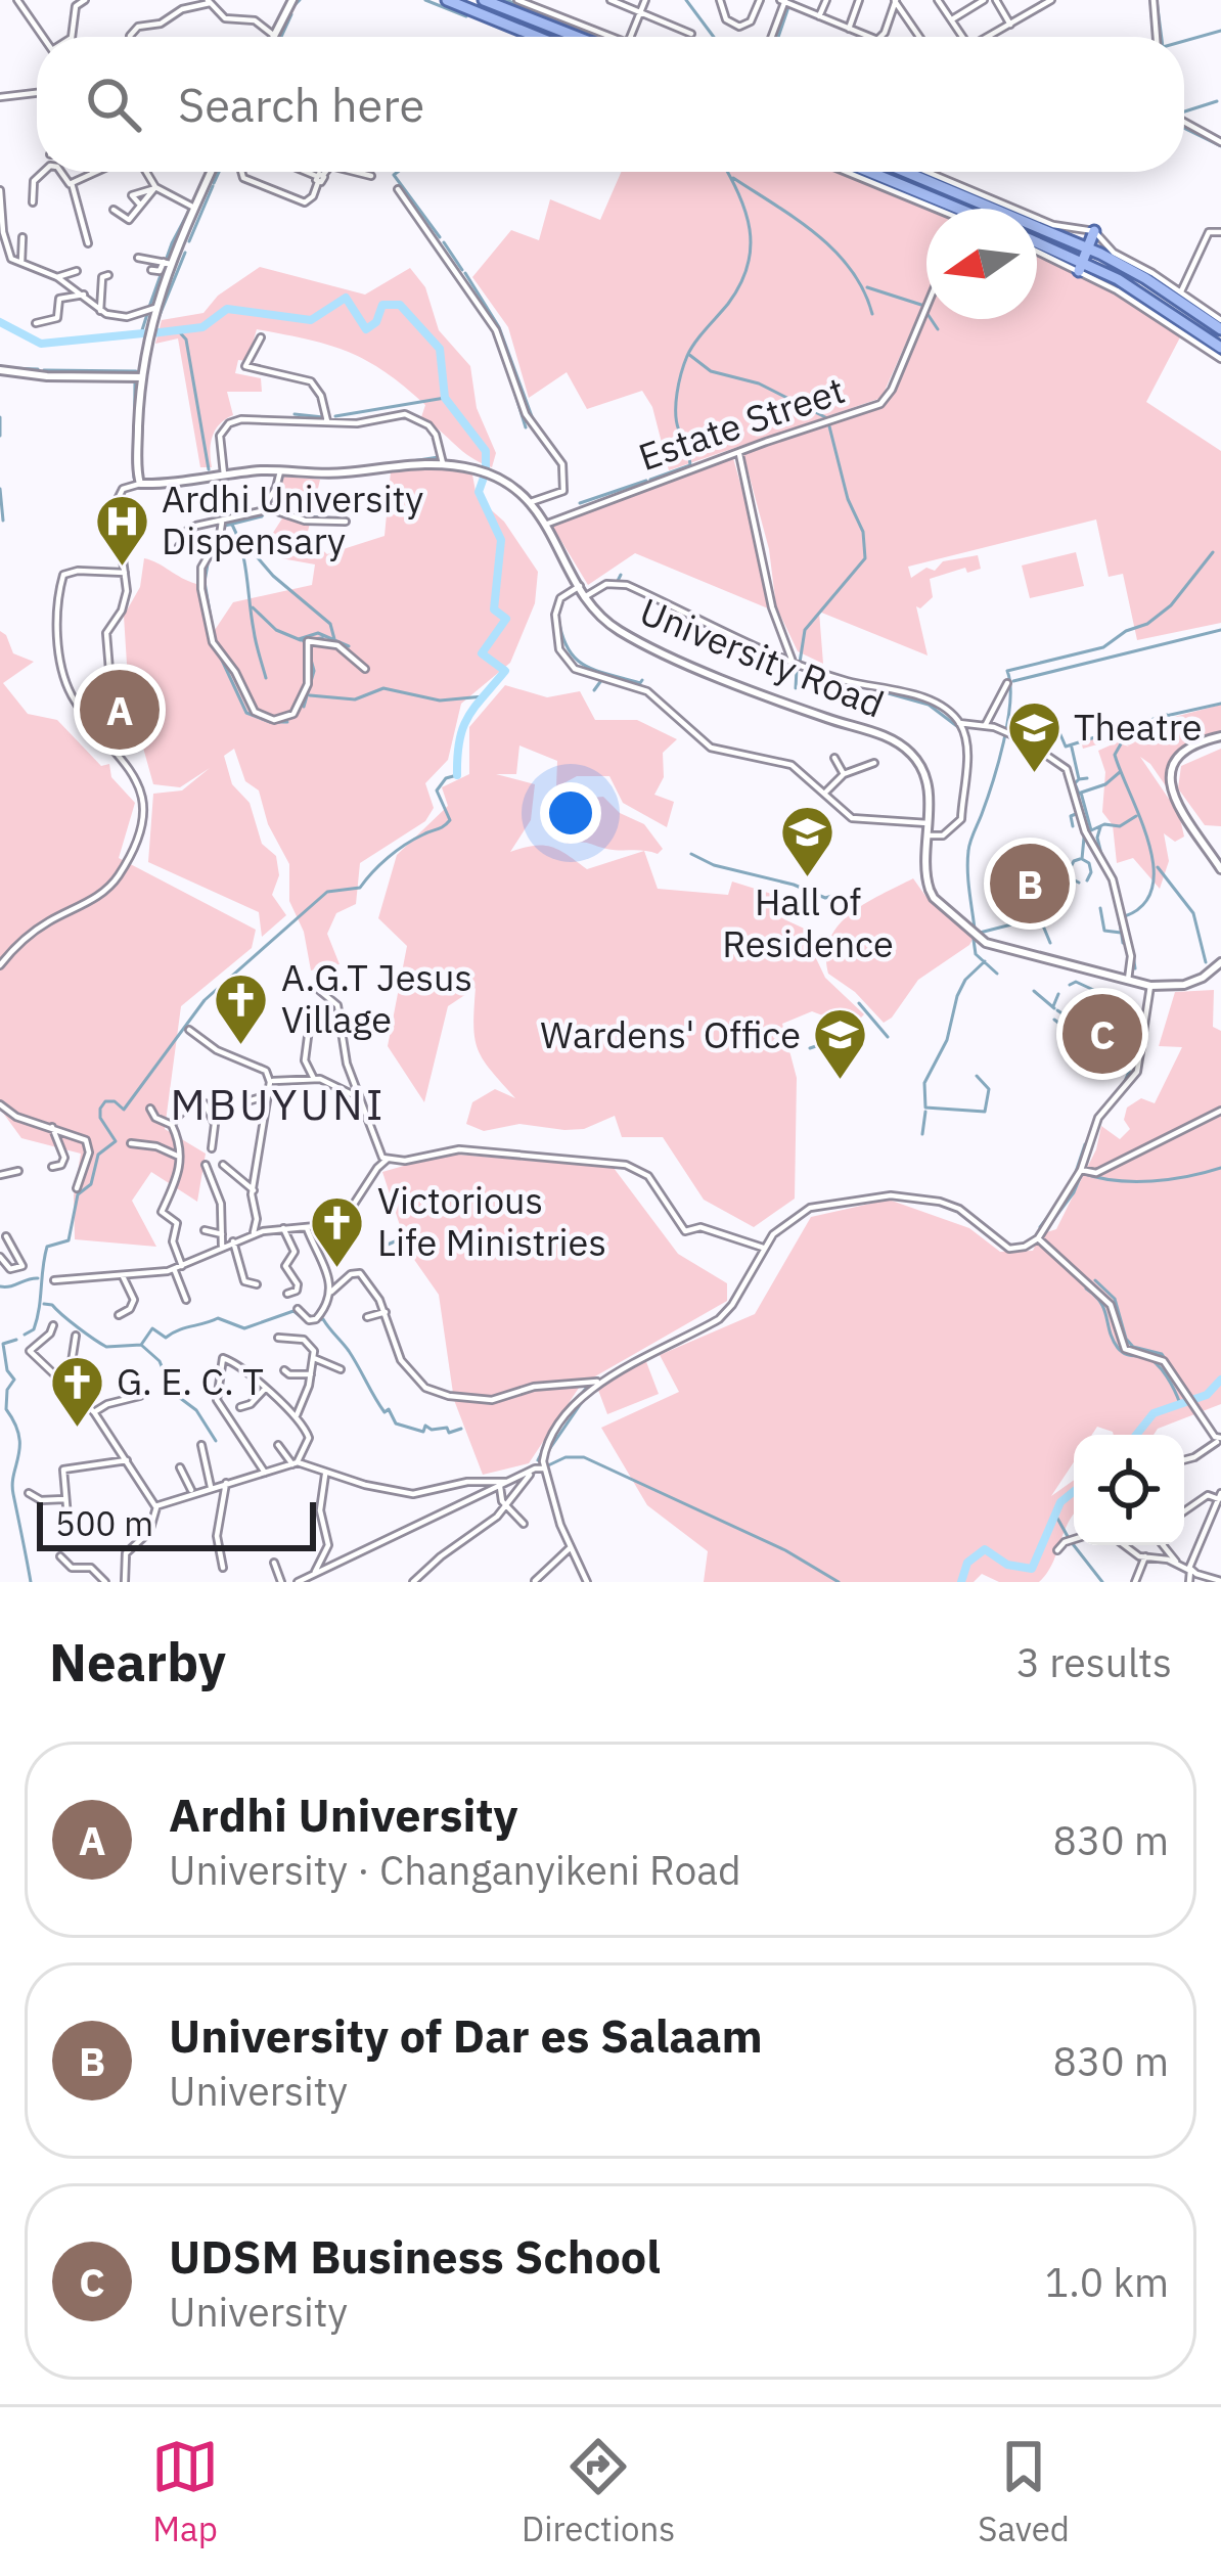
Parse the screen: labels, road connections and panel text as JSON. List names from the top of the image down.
{
  "streets": {
    "street": ["Estate Street", "University Road"]
  },
  "crossings": [
    ["Estate Street", "University Road"]
  ],
  "districts": ["MBUYUNI"],
  "places": {
    "hospital": ["Ardhi University Dispensary"],
    "school or university": ["Theatre", "Hall of Residence", "Wardens' Office"],
    "church": ["A.G.T Jesus Village", "Victorious Life Ministries", "G. E. C. T"]
  },
  "scale_bar": "500 m",
  "north": "left",
  "page": {
    "search": "Search here",
    "pins": ["A", "B", "C"],
    "scale": "500 m",
    "heading": ["Nearby", "3 results"],
    "list": [
      {
        "mark": "A",
        "name": "Ardhi University",
        "note": "University · Changanyikeni Road",
        "value": "830 m"
      },
      {
        "mark": "B",
        "name": "University of Dar es Salaam",
        "note": "University",
        "value": "830 m"
      },
      {
        "mark": "C",
        "name": "UDSM Business School",
        "note": "University",
        "value": "1.0 km"
      }
    ],
    "nav": ["Map", "Directions", "Saved"]
  }
}
